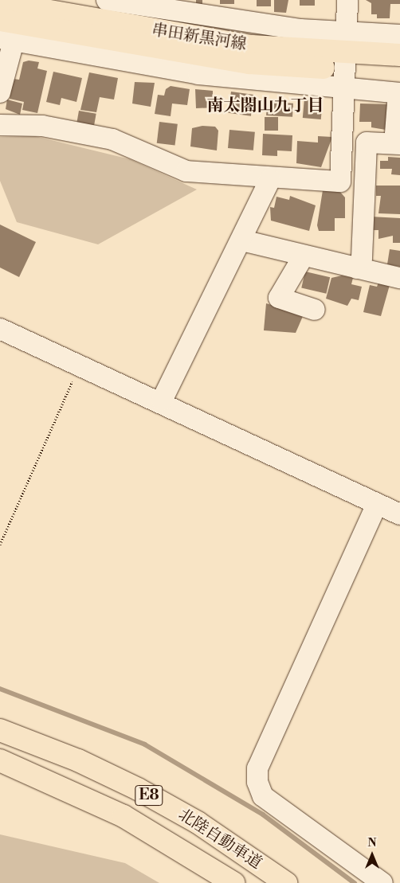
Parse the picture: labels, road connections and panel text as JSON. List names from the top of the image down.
{
  "streets": {
    "main road": ["串田新黒河線", "E8", "北陸自動車道"]
  },
  "districts": ["南太閤山九丁目"],
  "north": "top"
}
